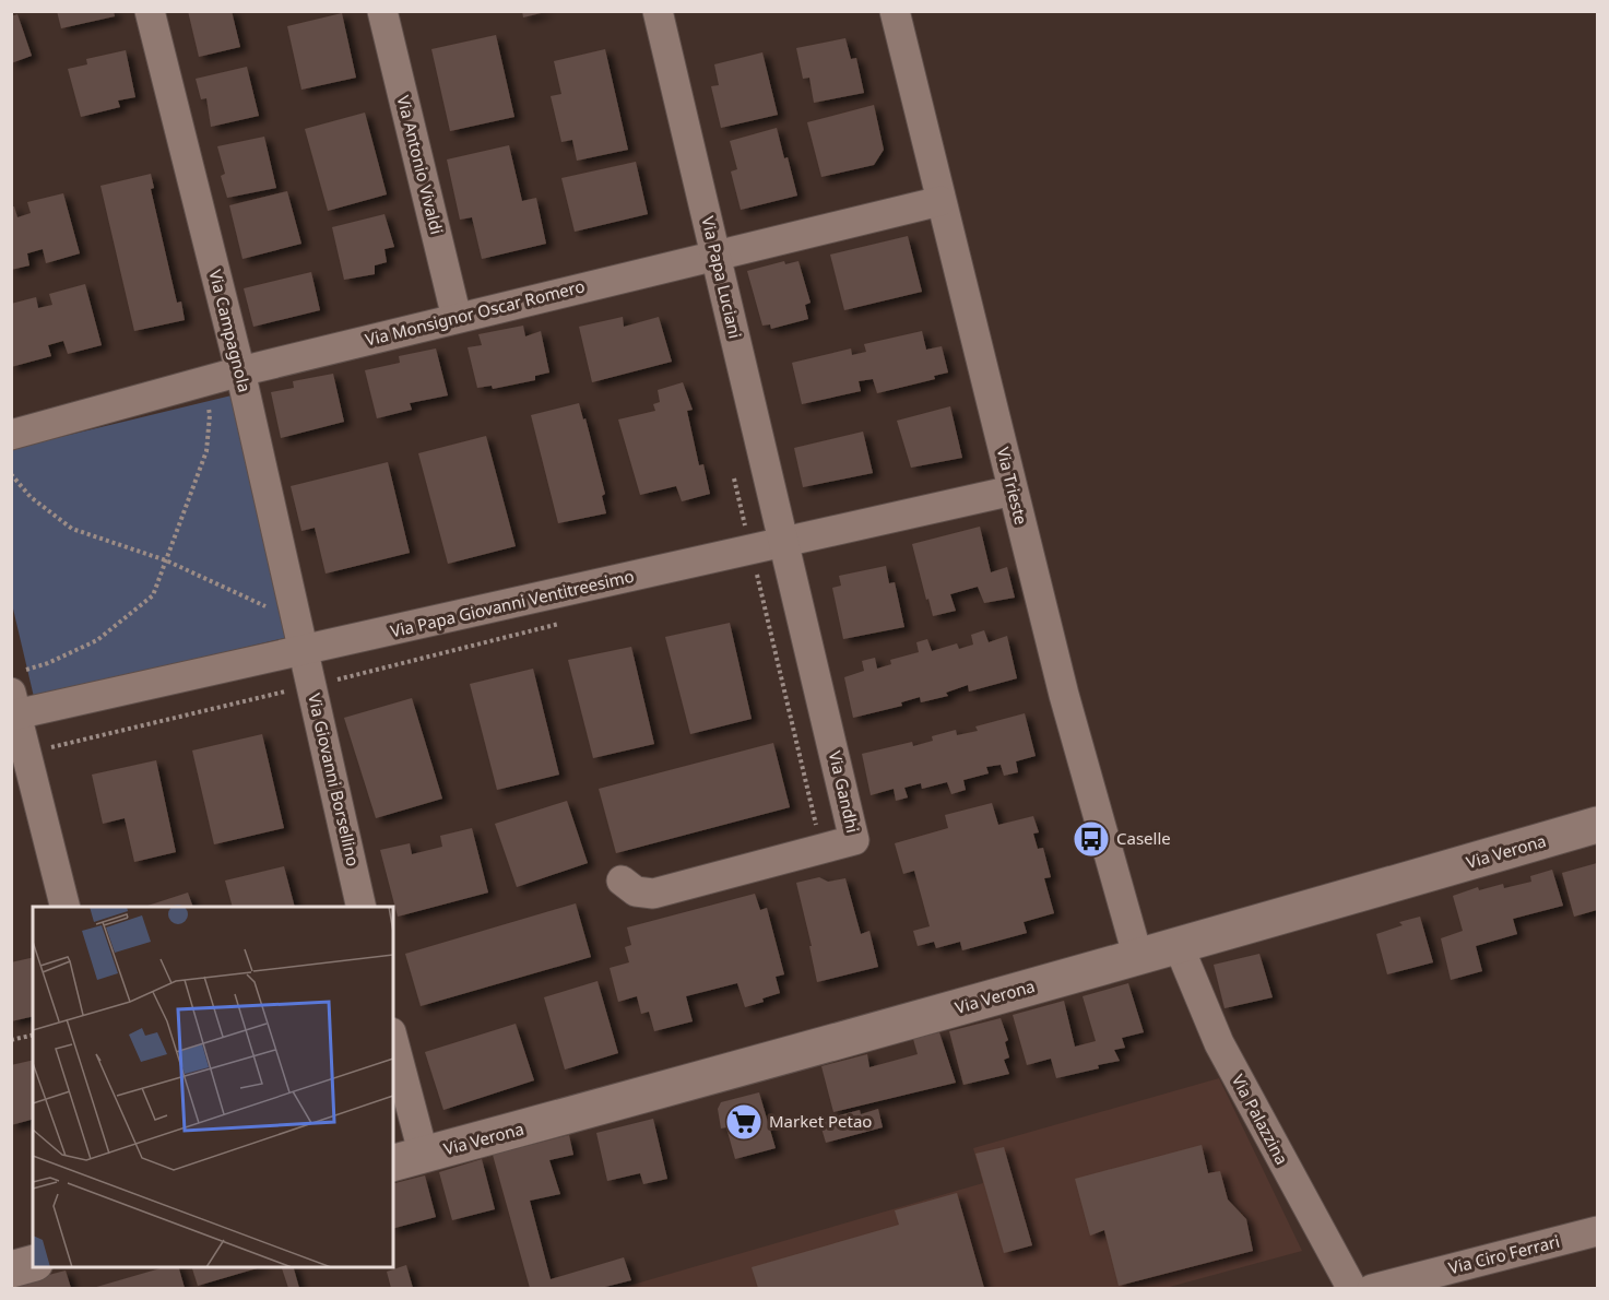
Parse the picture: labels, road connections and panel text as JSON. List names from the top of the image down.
{
  "streets": {
    "street": [
      "Via Antonio Vivaldi",
      "Via Papa Luciani",
      "Via Monsignor Oscar Romero",
      "Via Campagnola",
      "Via Trieste",
      "Via Papa Giovanni Ventitreesimo",
      "Via Giovanni Borsellino",
      "Via Gandhi",
      "Via Verona",
      "Via Palazzina",
      "Via Ciro Ferrari"
    ]
  },
  "crossings": [
    ["Via Antonio Vivaldi", "Via Monsignor Oscar Romero"],
    ["Via Papa Luciani", "Via Monsignor Oscar Romero"],
    ["Via Papa Luciani", "Via Papa Giovanni Ventitreesimo"],
    ["Via Papa Luciani", "Via Gandhi"],
    ["Via Monsignor Oscar Romero", "Via Campagnola"],
    ["Via Monsignor Oscar Romero", "Via Trieste"],
    ["Via Campagnola", "Via Papa Giovanni Ventitreesimo"],
    ["Via Campagnola", "Via Giovanni Borsellino"],
    ["Via Trieste", "Via Papa Giovanni Ventitreesimo"],
    ["Via Trieste", "Via Verona"],
    ["Via Papa Giovanni Ventitreesimo", "Via Giovanni Borsellino"],
    ["Via Papa Giovanni Ventitreesimo", "Via Gandhi"],
    ["Via Verona", "Via Palazzina"]
  ],
  "places": {
    "bus stop": ["Caselle"],
    "supermarket": ["Market Petao"]
  }
}
